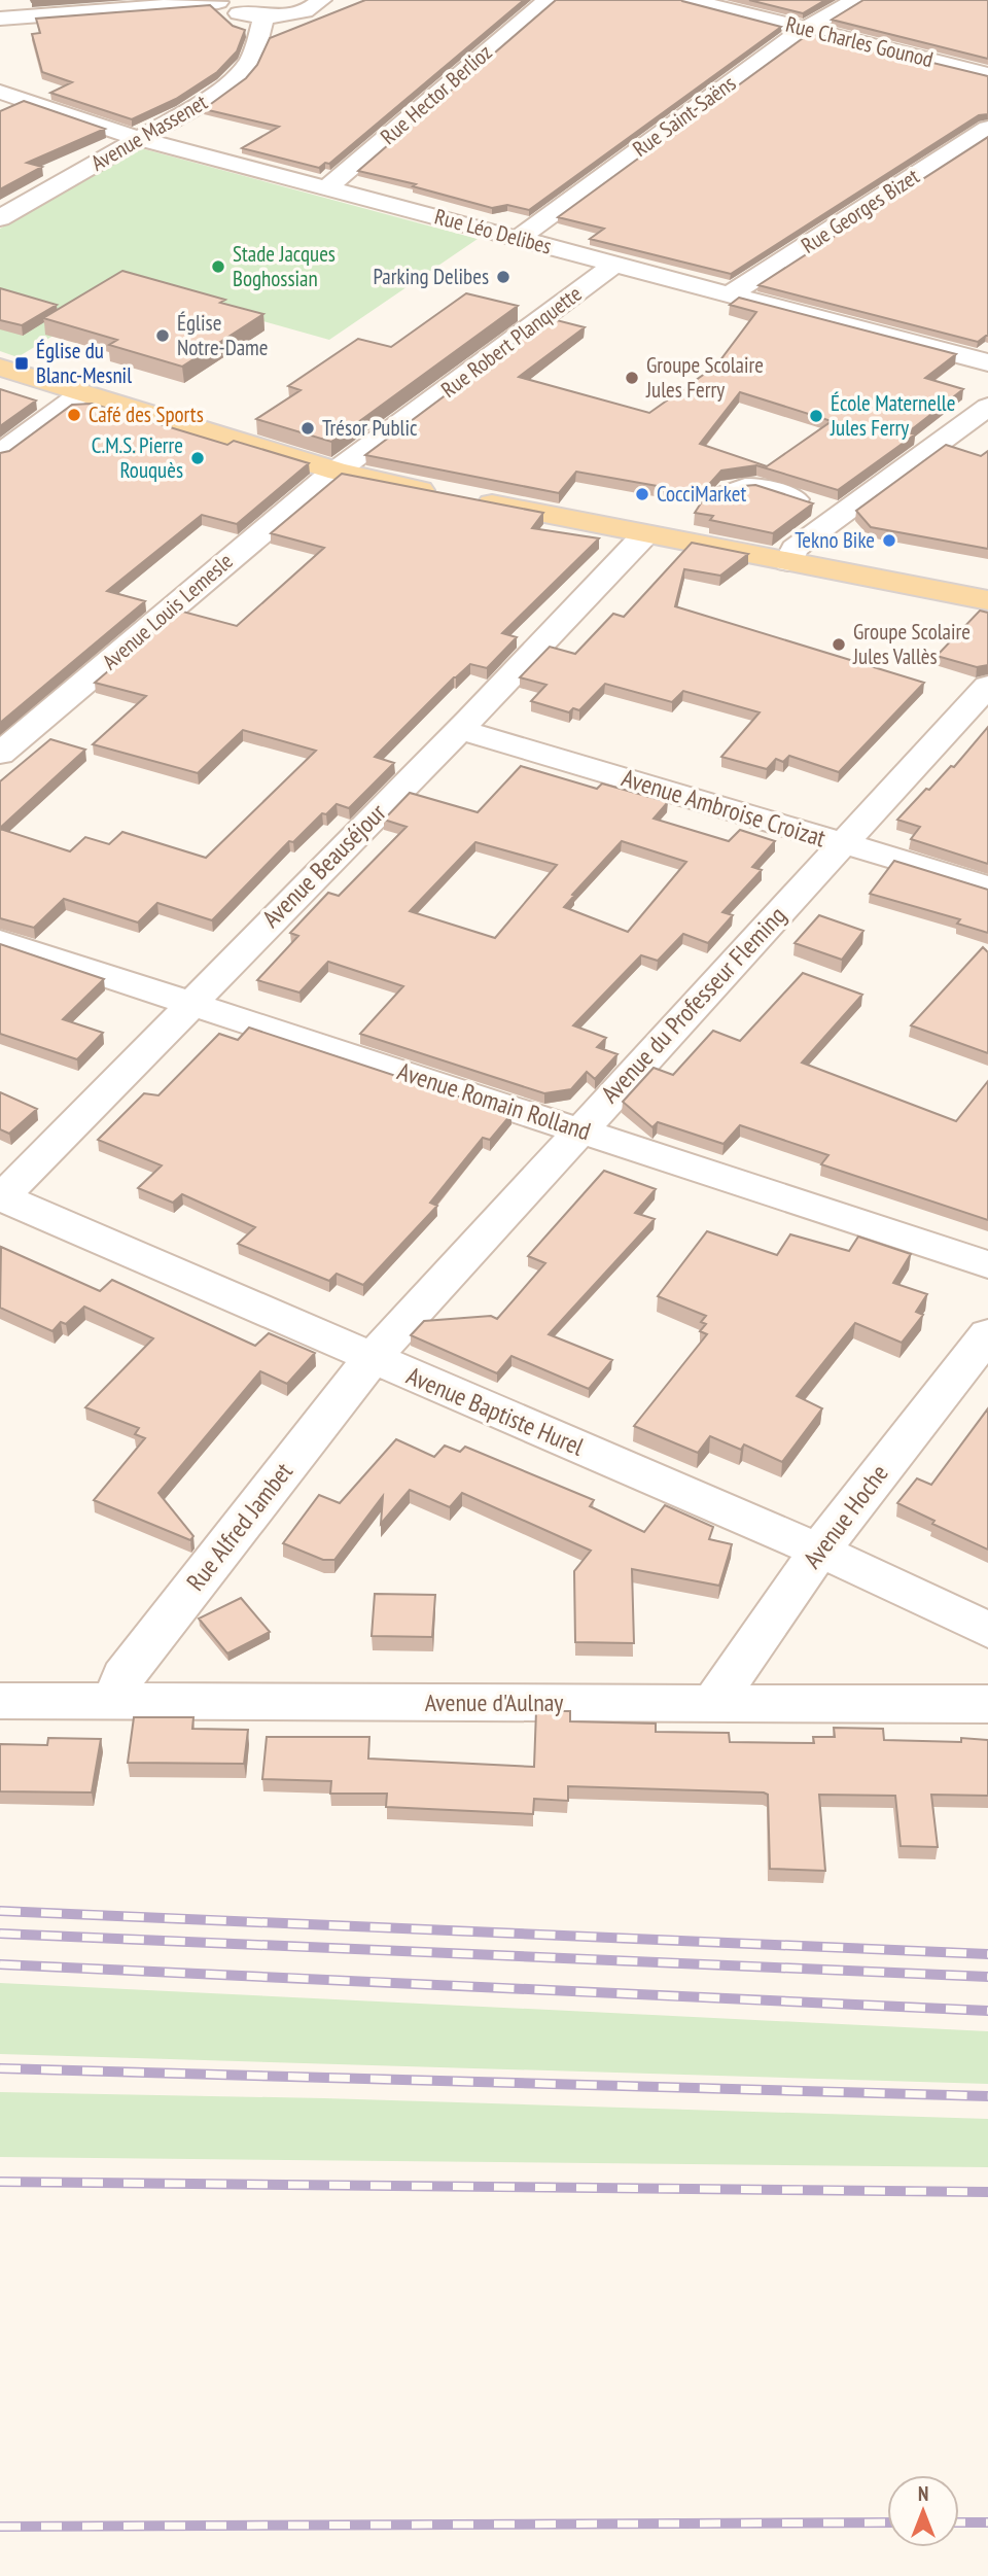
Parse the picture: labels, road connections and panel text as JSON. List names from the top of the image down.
{
  "streets": {
    "street": [
      "Rue Charles Gounod",
      "Rue Hector Berlioz",
      "Rue Saint-Saëns",
      "Avenue Massenet",
      "Rue Georges Bizet",
      "Rue Léo Delibes",
      "Rue Robert Planquette",
      "Avenue Louis Lemesle",
      "Avenue Ambroise Croizat",
      "Avenue Beauséjour",
      "Avenue du Professeur Fleming",
      "Avenue Romain Rolland",
      "Avenue Baptiste Hurel",
      "Avenue Hoche",
      "Rue Alfred Jambet",
      "Avenue d'Aulnay"
    ]
  },
  "crossings": [
    ["Rue Charles Gounod", "Rue Saint-Saëns"],
    ["Rue Hector Berlioz", "Rue Léo Delibes"],
    ["Rue Saint-Saëns", "Rue Léo Delibes"],
    ["Avenue Massenet", "Rue Léo Delibes"],
    ["Rue Georges Bizet", "Rue Léo Delibes"],
    ["Rue Léo Delibes", "Rue Robert Planquette"],
    ["Rue Robert Planquette", "Avenue Louis Lemesle"],
    ["Avenue Ambroise Croizat", "Avenue Beauséjour"],
    ["Avenue Ambroise Croizat", "Avenue du Professeur Fleming"],
    ["Avenue Beauséjour", "Avenue Romain Rolland"],
    ["Avenue Beauséjour", "Avenue Baptiste Hurel"],
    ["Avenue du Professeur Fleming", "Avenue Romain Rolland"],
    ["Avenue du Professeur Fleming", "Avenue Baptiste Hurel"],
    ["Avenue du Professeur Fleming", "Rue Alfred Jambet"],
    ["Avenue Baptiste Hurel", "Avenue Hoche"],
    ["Avenue Baptiste Hurel", "Rue Alfred Jambet"],
    ["Avenue Hoche", "Avenue d'Aulnay"],
    ["Rue Alfred Jambet", "Avenue d'Aulnay"]
  ],
  "places": {
    "other": [
      "Stade Jacques Boghossian",
      "Parking Delibes",
      "Église Notre-Dame",
      "Groupe Scolaire Jules Ferry",
      "Café des Sports",
      "École Maternelle Jules Ferry",
      "Trésor Public",
      "C.M.S. Pierre Rouquès",
      "CocciMarket",
      "Tekno Bike",
      "Groupe Scolaire Jules Vallès"
    ],
    "transit": ["Église du Blanc-Mesnil"]
  },
  "north": "top"
}
